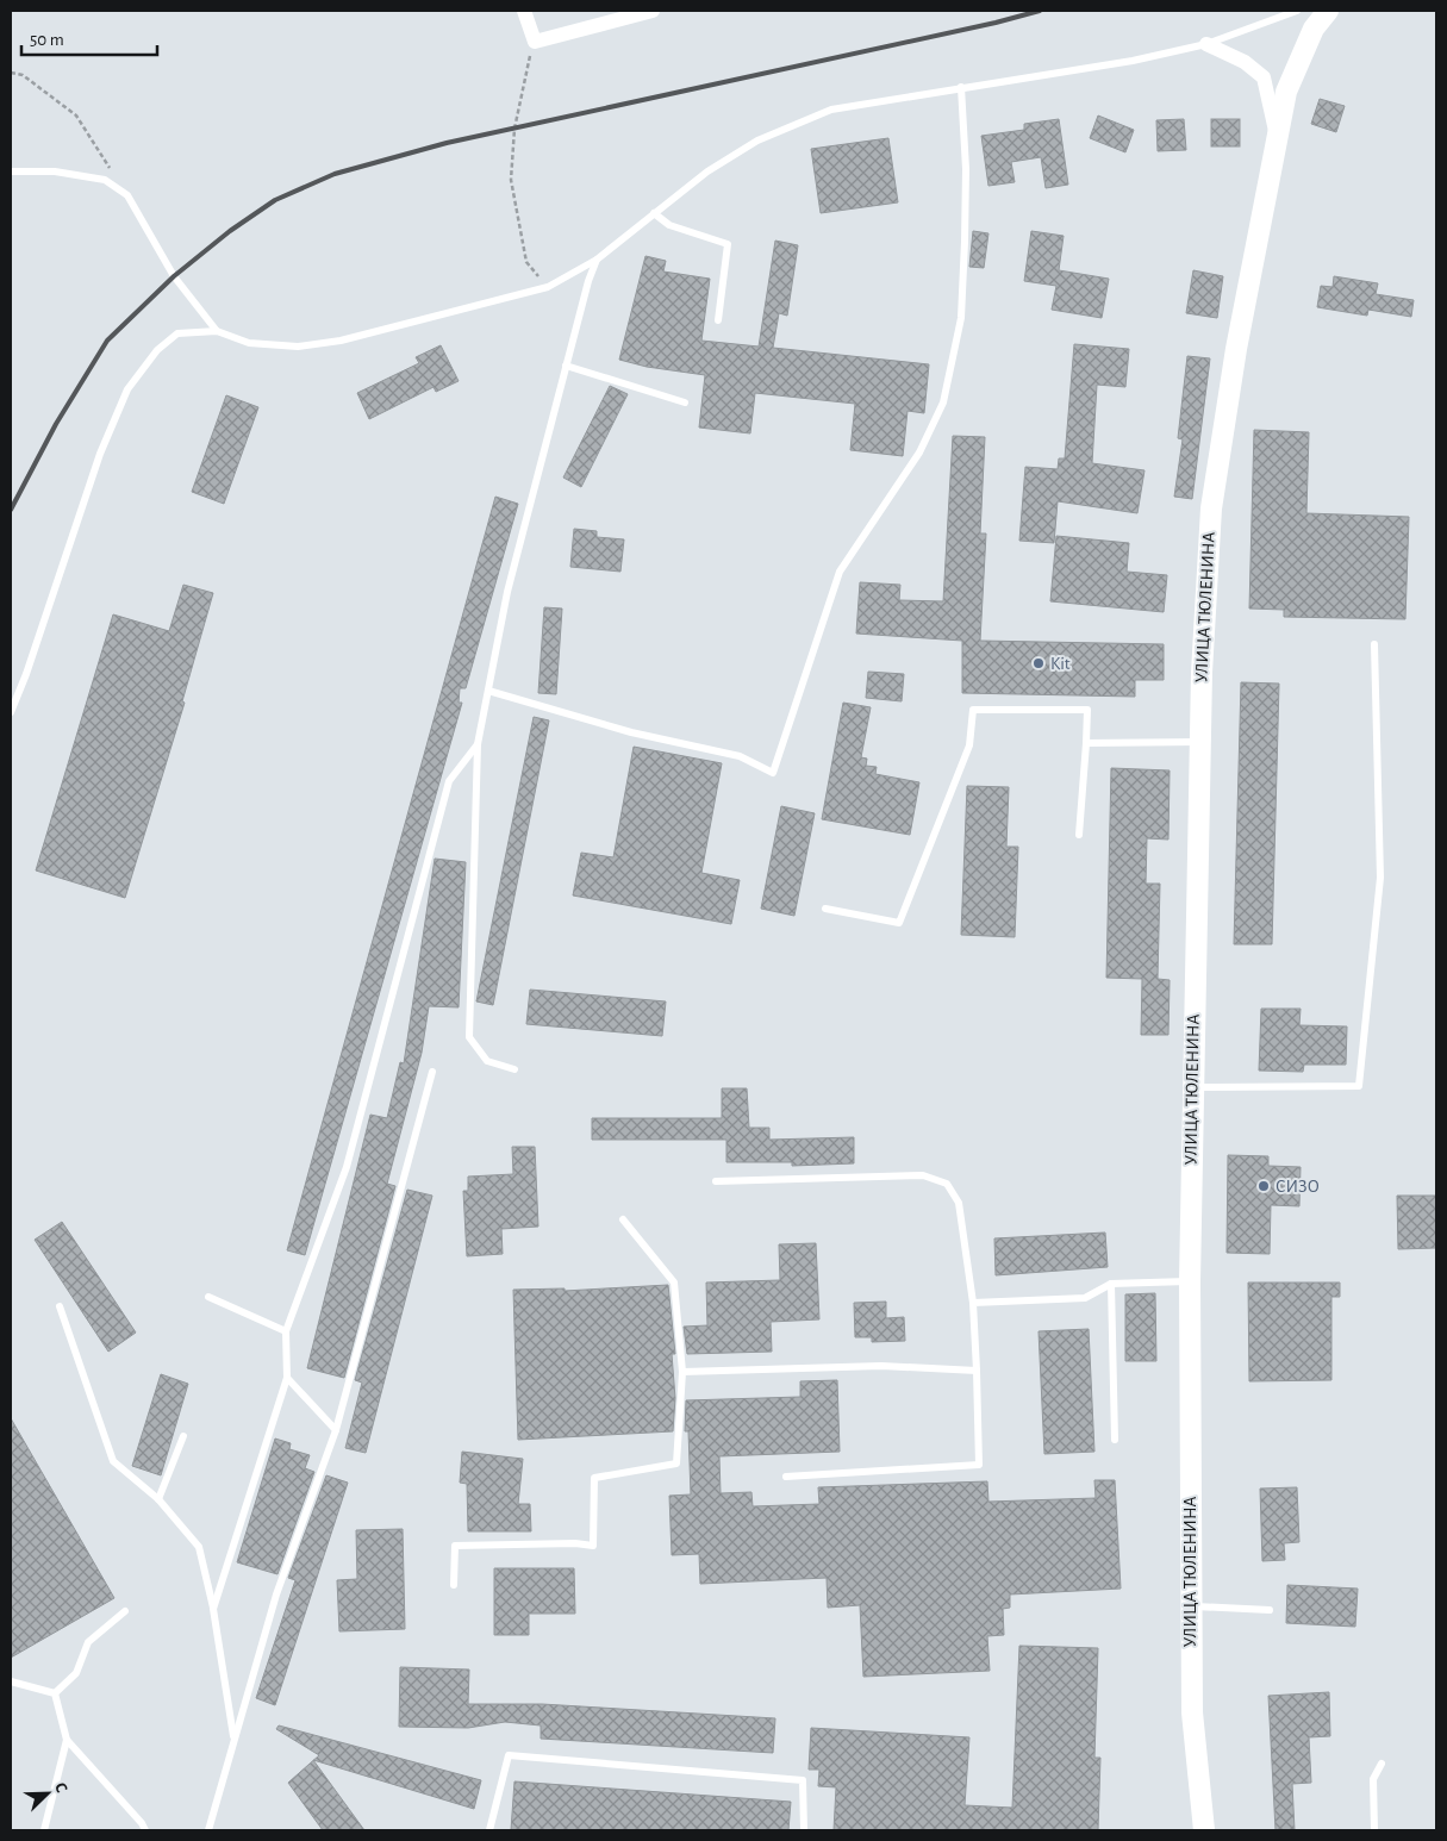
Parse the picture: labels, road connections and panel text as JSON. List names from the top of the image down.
{
  "streets": {
    "main road": ["УЛИЦА ТЮЛЕНИНА"]
  },
  "places": ["Kit", "СИЗО"],
  "scale_bar": "50 m",
  "north": "top right"
}
